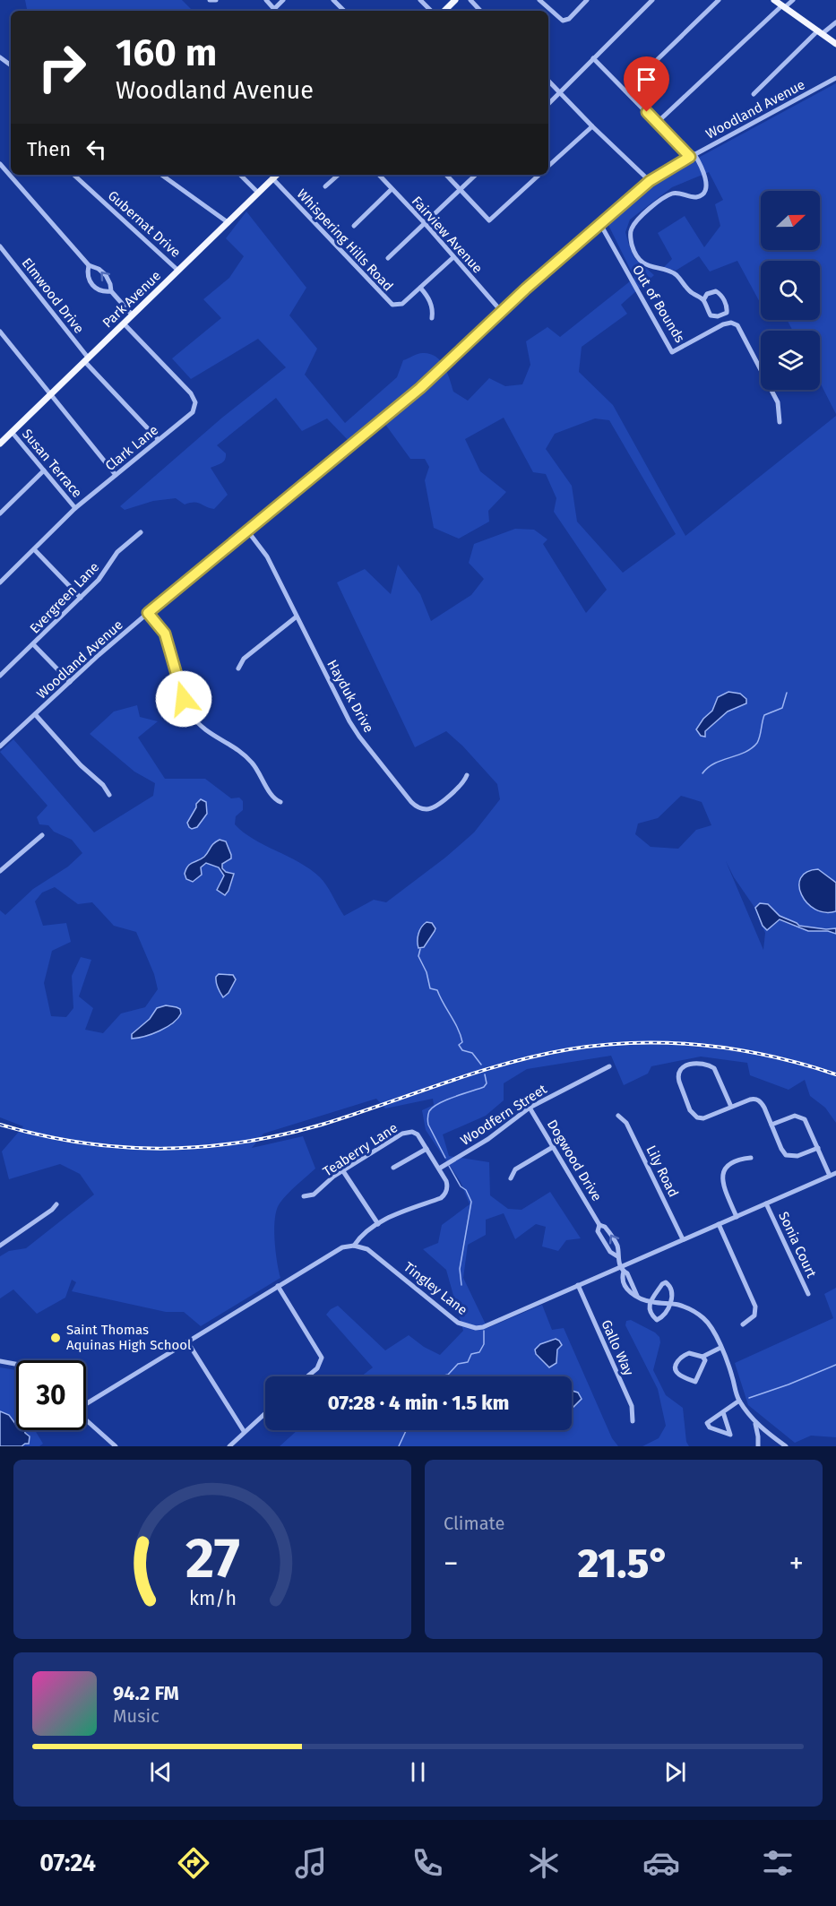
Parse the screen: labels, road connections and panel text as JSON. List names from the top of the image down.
{
  "streets": {
    "main road": ["Park Avenue"],
    "street": [
      "Woodland Avenue",
      "Gubernat Drive",
      "Fairview Avenue",
      "Whispering Hills Road",
      "Elmwood Drive",
      "Out of Bounds",
      "Clark Lane",
      "Susan Terrace",
      "Evergreen Lane",
      "Hayduk Drive",
      "Woodfern Street",
      "Teaberry Lane",
      "Dogwood Drive",
      "Lily Road",
      "Sonia Court",
      "Tingley Lane",
      "Gallo Way"
    ]
  },
  "crossings": [
    ["Woodland Avenue", "Fairview Avenue"],
    ["Woodland Avenue", "Out of Bounds"],
    ["Woodland Avenue", "Hayduk Drive"],
    ["Gubernat Drive", "Park Avenue"],
    ["Fairview Avenue", "Whispering Hills Road"],
    ["Whispering Hills Road", "Park Avenue"],
    ["Elmwood Drive", "Park Avenue"],
    ["Elmwood Drive", "Clark Lane"],
    ["Park Avenue", "Clark Lane"],
    ["Park Avenue", "Susan Terrace"],
    ["Clark Lane", "Susan Terrace"],
    ["Woodfern Street", "Teaberry Lane"],
    ["Woodfern Street", "Dogwood Drive"],
    ["Teaberry Lane", "Tingley Lane"],
    ["Dogwood Drive", "Tingley Lane"],
    ["Lily Road", "Tingley Lane"],
    ["Sonia Court", "Tingley Lane"],
    ["Tingley Lane", "Gallo Way"]
  ],
  "places": ["Saint Thomas Aquinas High School"],
  "north": "right",
  "page": {
    "turn": ["160 m", "Woodland Avenue"],
    "then": "Then",
    "limit": "30",
    "trip": "07:28 · 4 min · 1.5 km",
    "tile": "Climate",
    "heat": ["−", "21.5°", "+"],
    "song": ["94.2 FM", "Music"],
    "tabs": "07:24",
    "gauge": ["27", "km/h"]
  }
}
